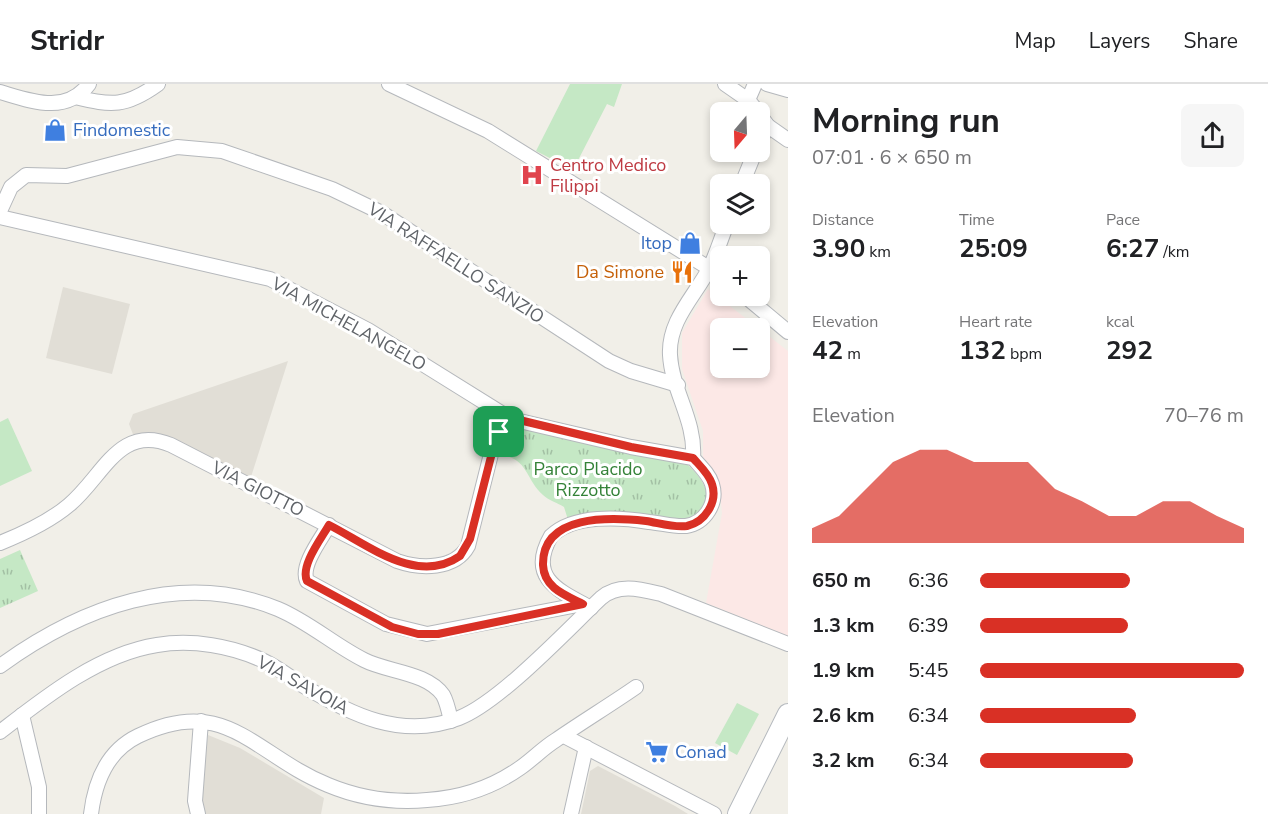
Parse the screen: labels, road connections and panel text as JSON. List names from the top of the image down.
{
  "streets": {
    "street": [
      "VIA RAFFAELLO SANZIO",
      "VIA MICHELANGELO",
      "VIA GIOTTO",
      "VIA SAVOIA"
    ]
  },
  "crossings": [
    ["VIA MICHELANGELO", "VIA GIOTTO"]
  ],
  "parks": ["Parco Placido Rizzotto"],
  "places": {
    "shop": ["Findomestic", "Itop"],
    "hospital": ["Centro Medico Filippi"],
    "restaurant": ["Da Simone"],
    "supermarket": ["Conad"]
  },
  "north": "bottom",
  "page": {
    "header": "Stridr",
    "nav": ["Map", "Layers", "Share"],
    "heading": ["Morning run", "07:01 · 6 × 650 m"],
    "map_buttons": ["+", "−"],
    "stats": [
      ["Distance", "3.90 km"],
      ["Time", "25:09"],
      ["Pace", "6:27 /km"],
      ["Elevation", "42 m"],
      ["Heart rate", "132 bpm"],
      ["kcal", "292"]
    ],
    "chart": ["Elevation", "70–76 m"],
    "list": [
      {
        "name": "650 m",
        "note": "6:36"
      },
      {
        "name": "1.3 km",
        "note": "6:39"
      },
      {
        "name": "1.9 km",
        "note": "5:45"
      },
      {
        "name": "2.6 km",
        "note": "6:34"
      },
      {
        "name": "3.2 km",
        "note": "6:34"
      }
    ]
  }
}
